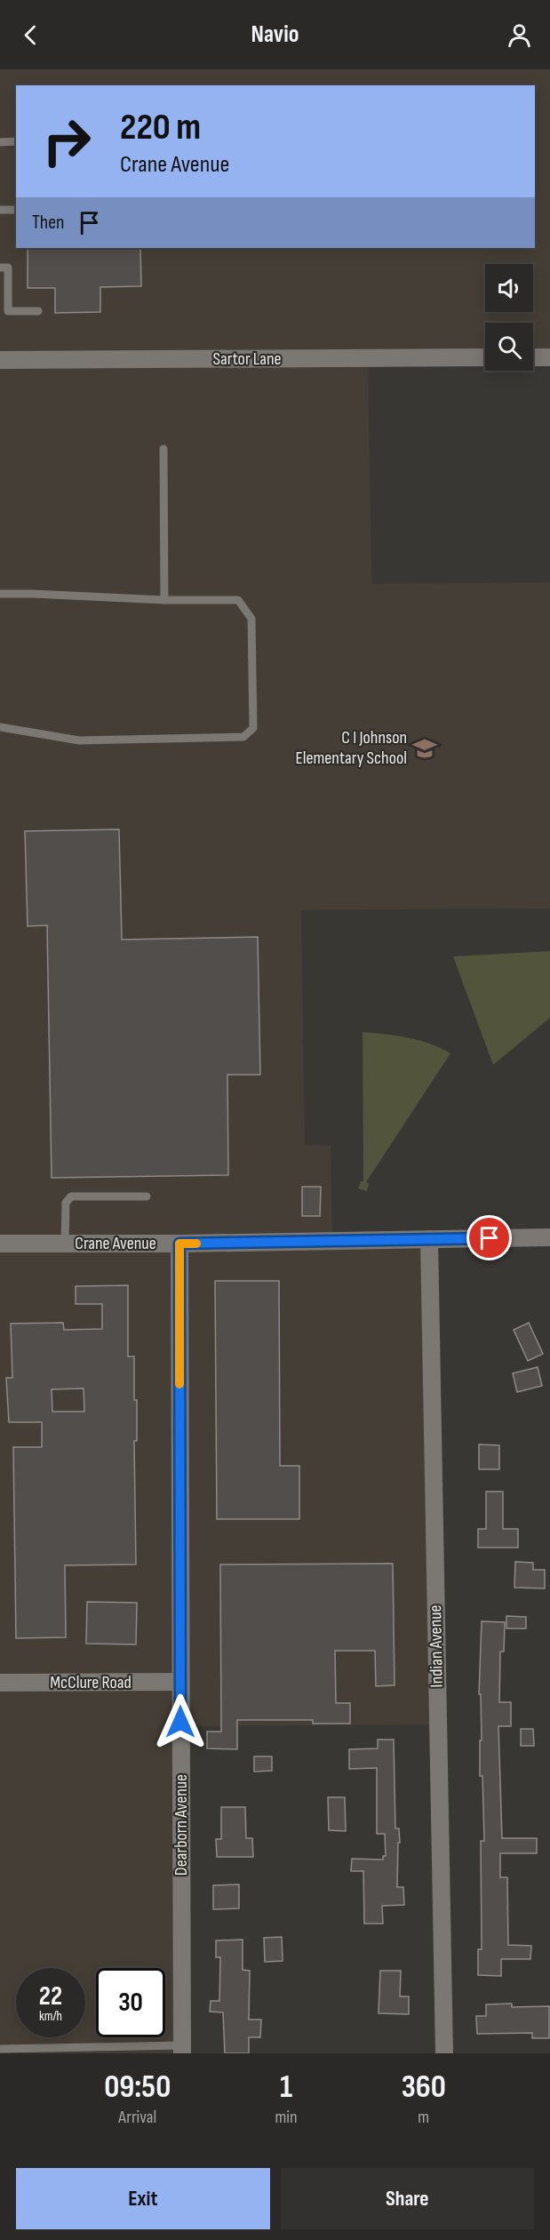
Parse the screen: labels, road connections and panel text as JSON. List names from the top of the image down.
{
  "streets": {
    "street": [
      "Sartor Lane",
      "Crane Avenue",
      "Indian Avenue",
      "McClure Road",
      "Dearborn Avenue"
    ]
  },
  "crossings": [
    ["Crane Avenue", "Indian Avenue"],
    ["Crane Avenue", "Dearborn Avenue"],
    ["McClure Road", "Dearborn Avenue"]
  ],
  "places": {
    "school or university": ["C I Johnson Elementary School"]
  },
  "page": {
    "header": "Navio",
    "turn": ["220 m", "Crane Avenue"],
    "then": "Then",
    "speed": "22 km/h",
    "limit": "30",
    "eta": [
      "09:50",
      "Arrival",
      "1",
      "min",
      "360",
      "m"
    ],
    "buttons": ["Exit", "Share"]
  }
}
